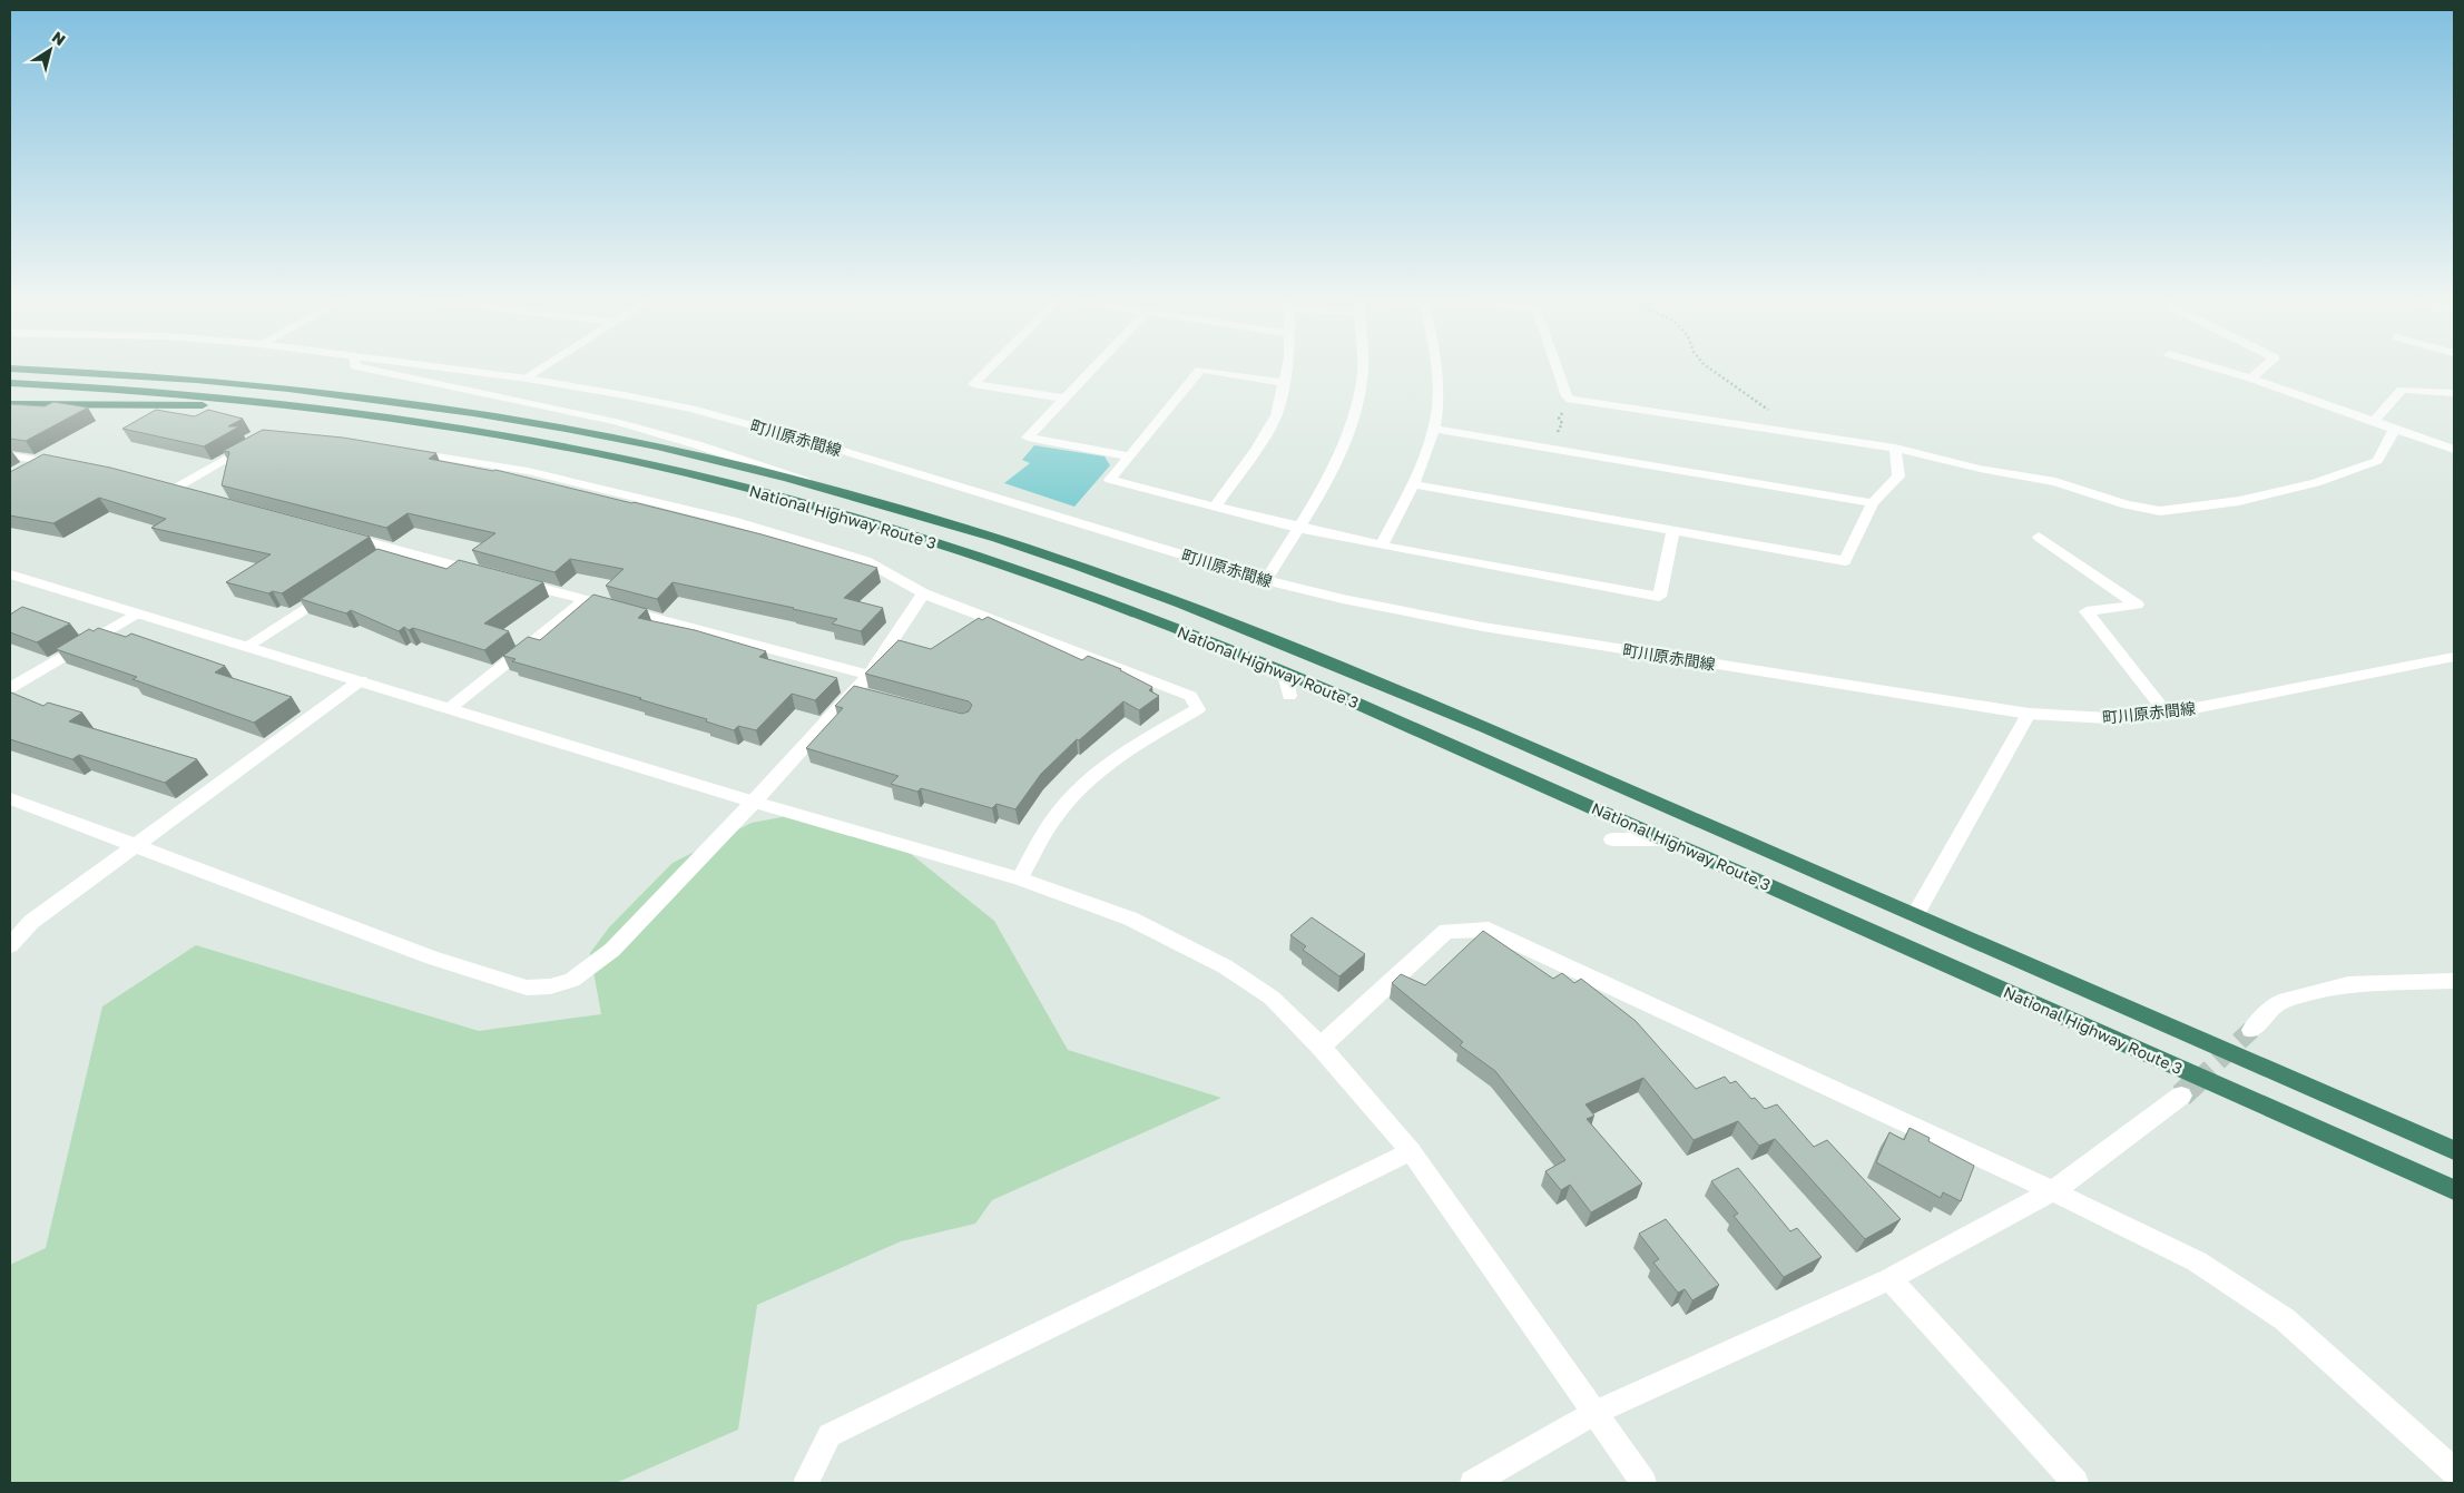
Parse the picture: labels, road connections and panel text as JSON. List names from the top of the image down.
{
  "streets": {
    "highway": ["National Highway Route 3"],
    "street": ["町川原赤間線"]
  },
  "north": "top right"
}
